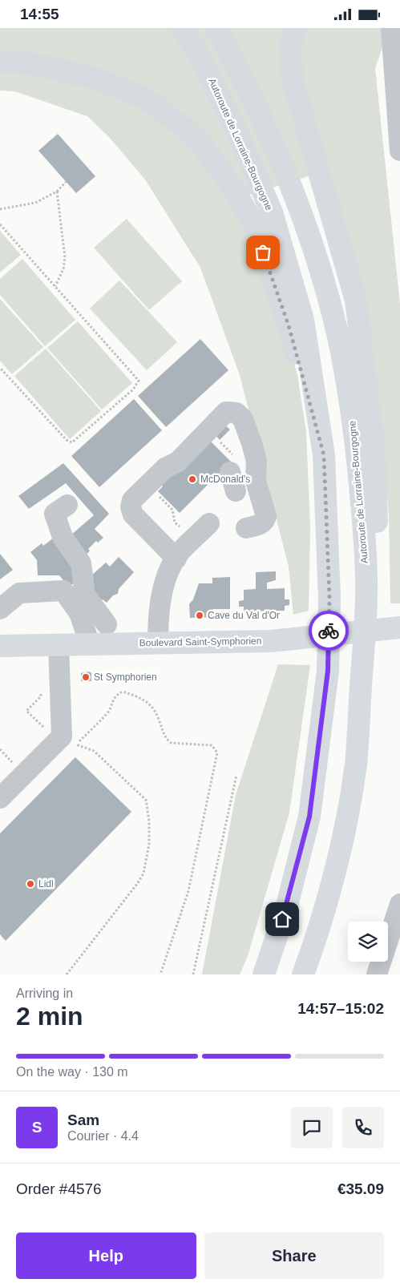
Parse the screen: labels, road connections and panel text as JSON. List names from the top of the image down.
{
  "streets": {
    "main road": ["Autoroute de Lorraine-Bourgogne", "Boulevard Saint-Symphorien"]
  },
  "places": [
    "McDonald's",
    "Cave du Val d'Or",
    "St Symphorien",
    "Lidl"
  ],
  "page": {
    "status": "14:55",
    "heading": ["2 min", "Arriving in", "14:57–15:02"],
    "panel": [
      "Sam",
      "Courier · 4.4",
      "Order #4576",
      "€35.09"
    ],
    "bar": "On the way · 130 m",
    "round": "S",
    "buttons": ["Help", "Share"]
  }
}
